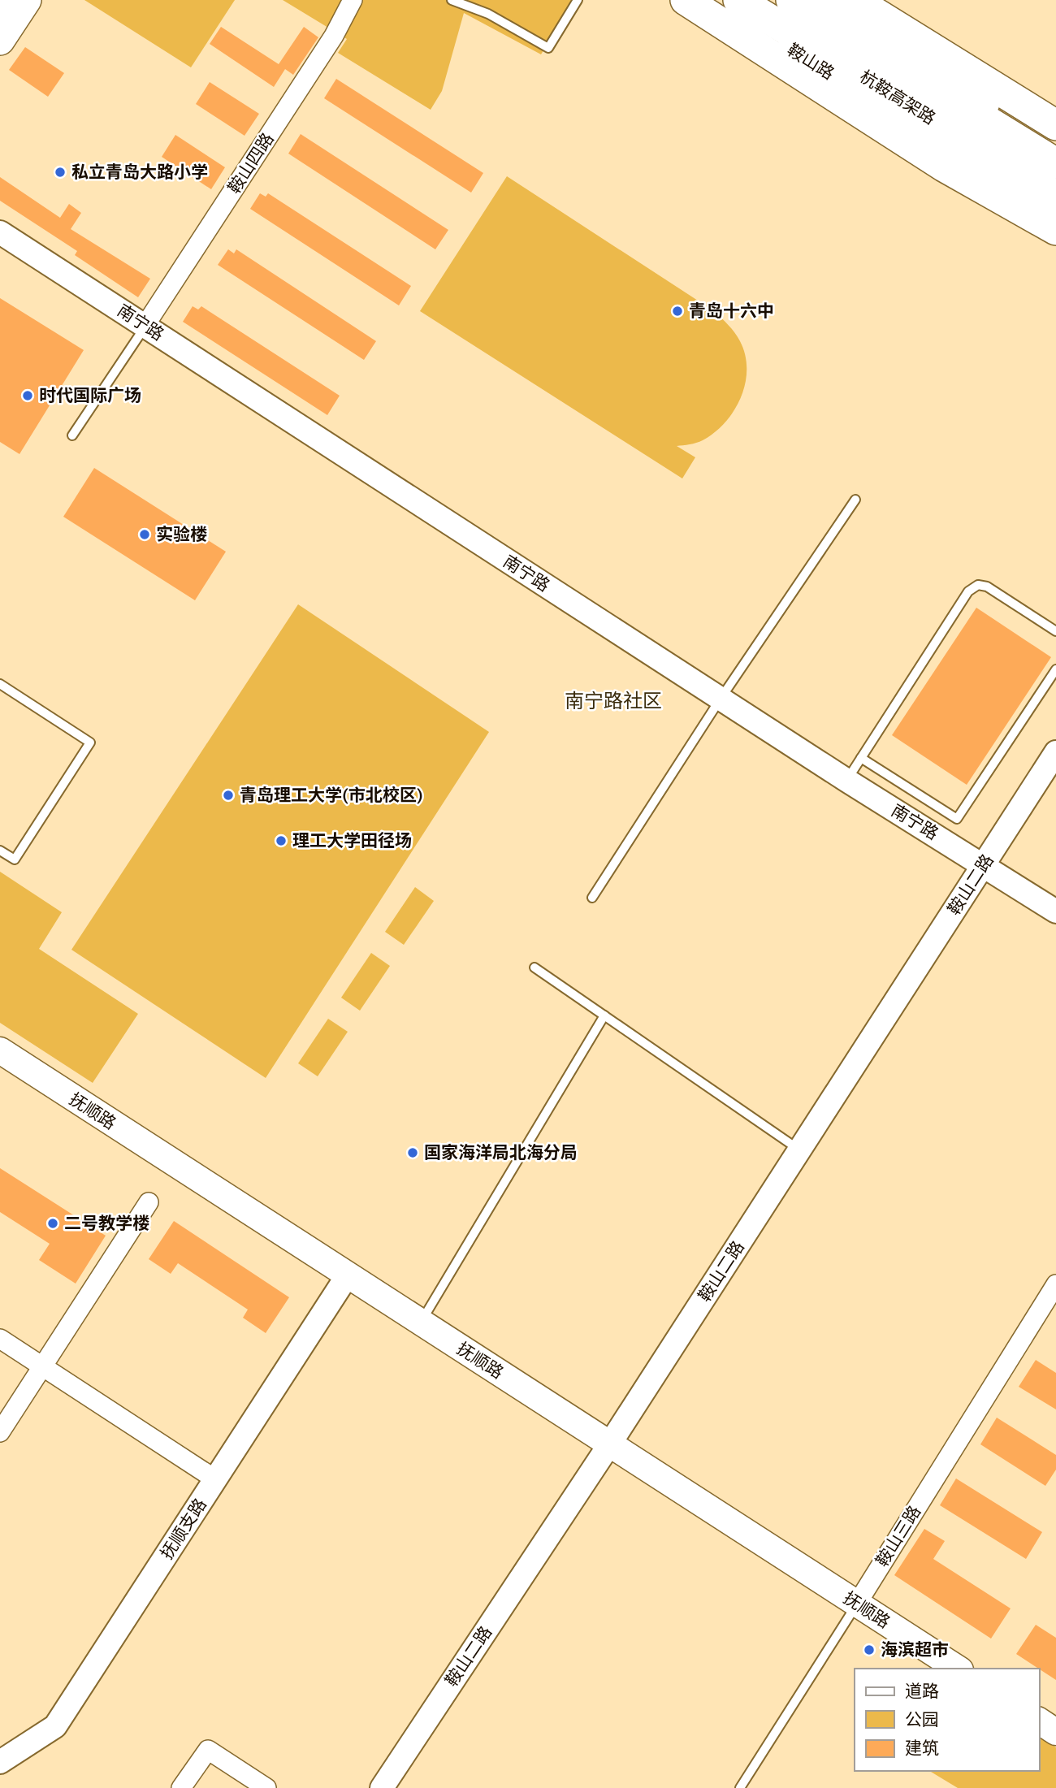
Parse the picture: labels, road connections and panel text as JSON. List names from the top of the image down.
{
  "streets": {
    "highway": ["杭鞍高架路"],
    "main road": ["鞍山路", "抚顺路"],
    "street": [
      "鞍山四路",
      "南宁路",
      "鞍山二路",
      "抚顺支路",
      "鞍山三路"
    ]
  },
  "crossings": [
    ["鞍山四路", "南宁路"],
    ["南宁路", "鞍山二路"],
    ["鞍山二路", "抚顺路"],
    ["抚顺路", "抚顺支路"],
    ["抚顺路", "鞍山三路"]
  ],
  "districts": ["南宁路社区"],
  "places": [
    "私立青岛大路小学",
    "青岛十六中",
    "时代国际广场",
    "实验楼",
    "青岛理工大学(市北校区)",
    "理工大学田径场",
    "国家海洋局北海分局",
    "二号教学楼",
    "海滨超市"
  ],
  "legend": ["道路", "公园", "建筑"]
}
